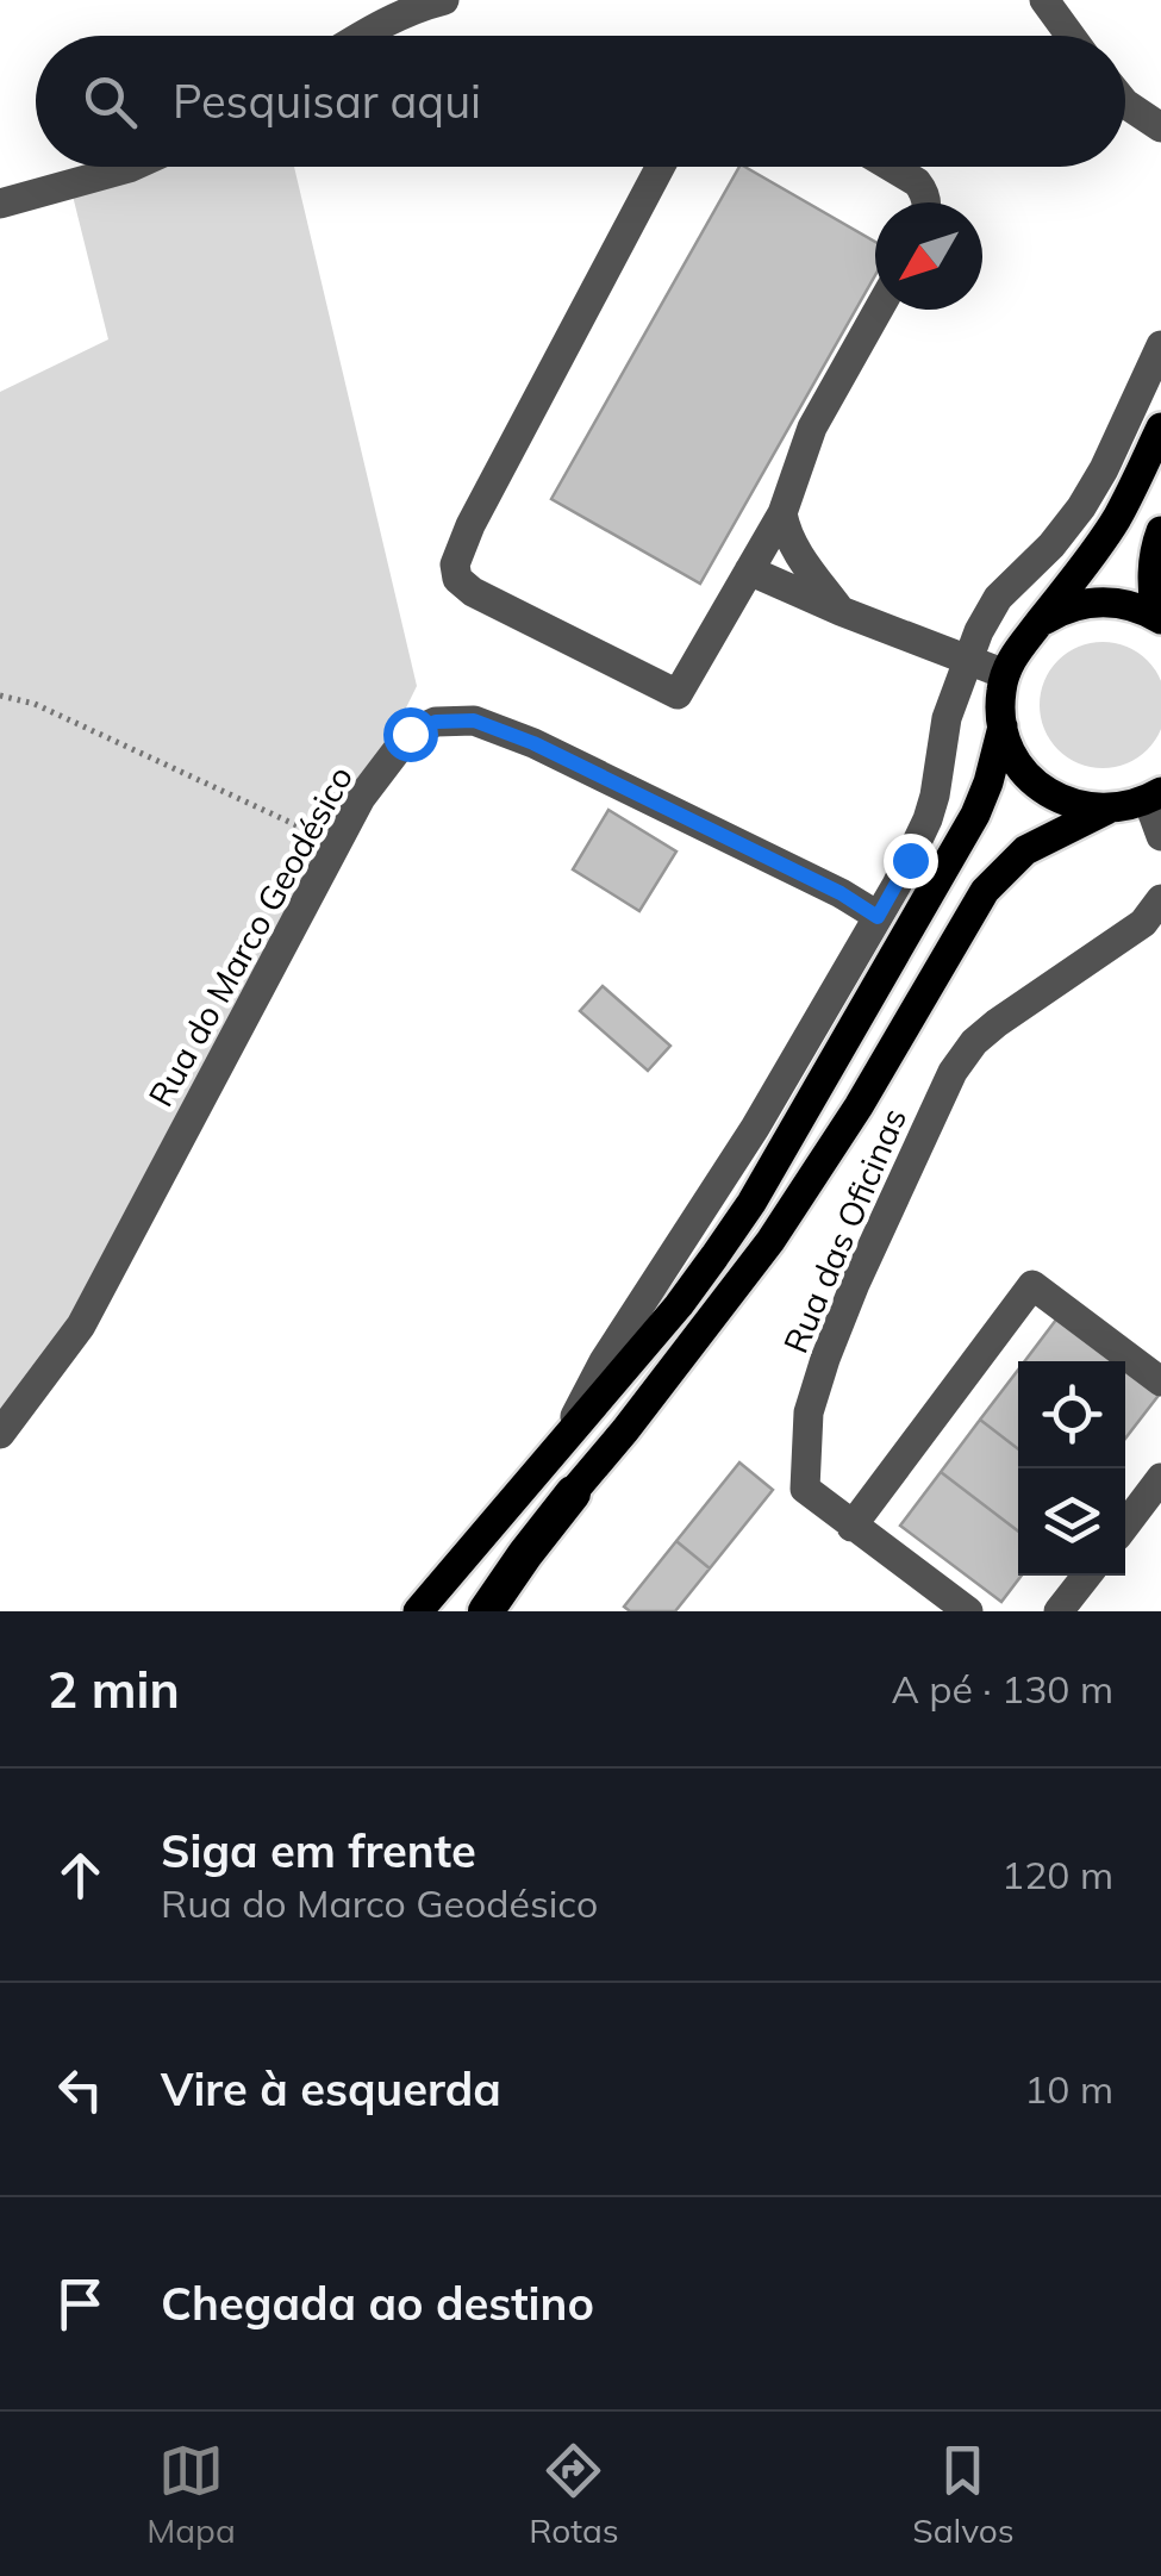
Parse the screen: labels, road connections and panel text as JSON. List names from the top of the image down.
{
  "streets": {
    "street": ["Rua do Marco Geodésico", "Rua das Oficinas"]
  },
  "north": "bottom left",
  "page": {
    "search": "Pesquisar aqui",
    "heading": ["2 min", "A pé · 130 m"],
    "list": [
      ["Siga em frente", "Rua do Marco Geodésico", "120 m"],
      ["Vire à esquerda", "10 m"],
      "Chegada ao destino"
    ],
    "nav": ["Mapa", "Rotas", "Salvos"]
  }
}
